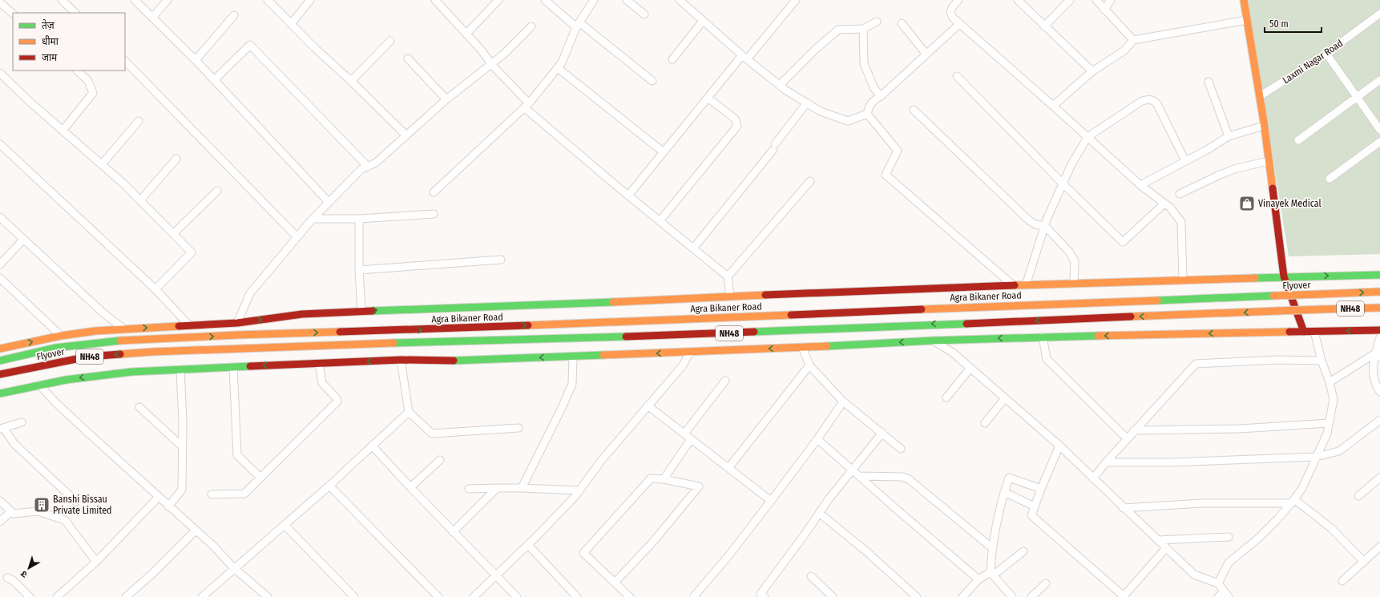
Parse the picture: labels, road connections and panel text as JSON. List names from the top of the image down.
{
  "streets": {
    "main road": ["Flyover", "Agra Bikaner Road", "NH48"],
    "street": ["Laxmi Nagar Road"]
  },
  "crossings": [
    ["Flyover", "Agra Bikaner Road"]
  ],
  "places": {
    "shop": ["Vinayek Medical"],
    "building": ["Banshi Bissau Private Limited"]
  },
  "legend": ["तेज़", "धीमा", "जाम"],
  "scale_bar": "50 m",
  "north": "bottom left"
}
